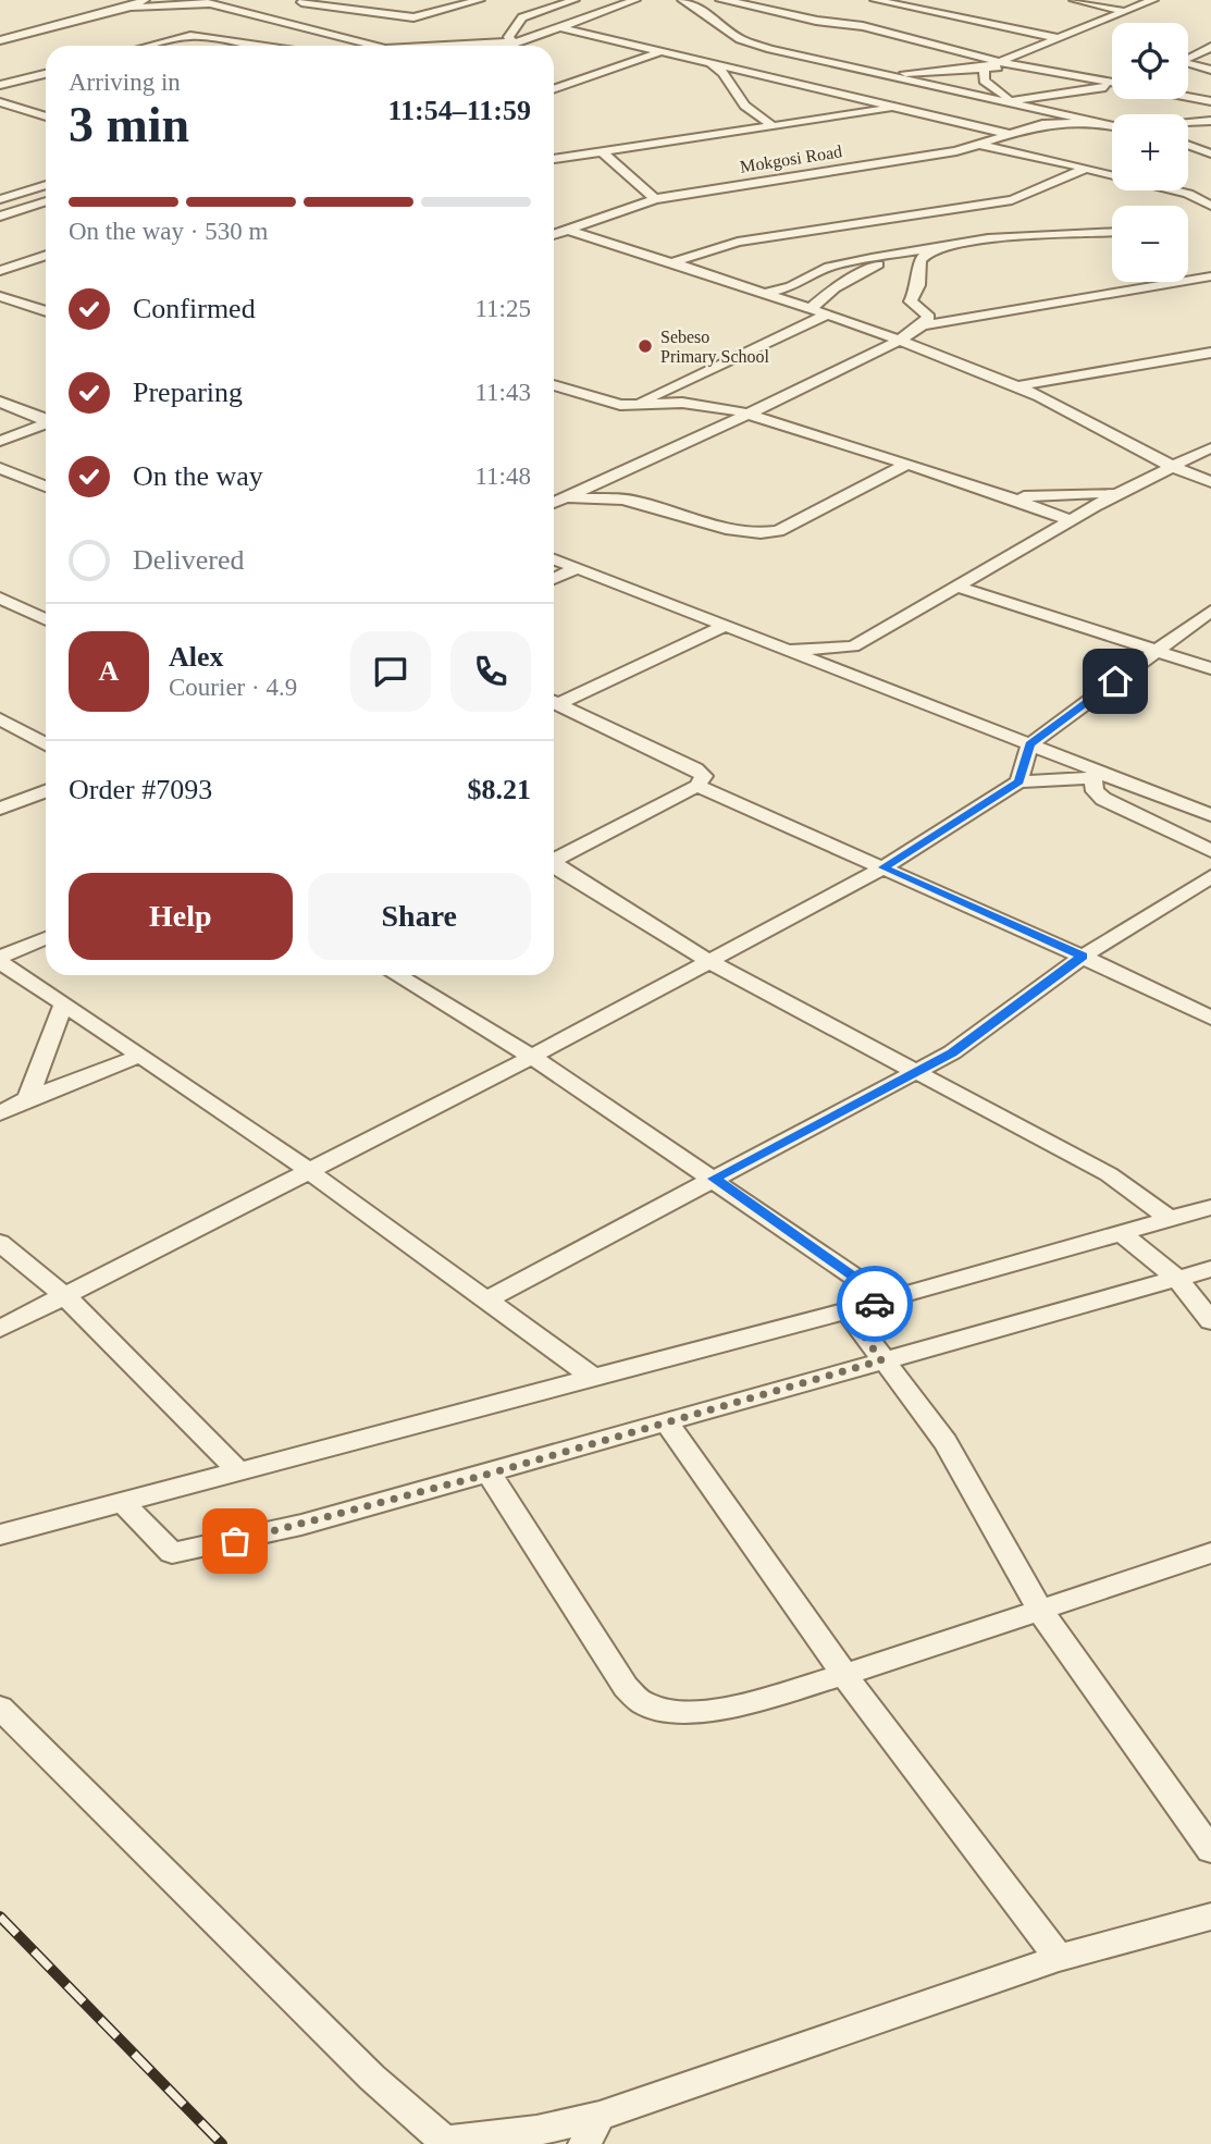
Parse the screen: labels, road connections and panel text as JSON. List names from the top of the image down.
{
  "streets": {
    "street": ["Mokgosi Road"]
  },
  "places": ["Sebeso Primary School"],
  "page": {
    "map_buttons": ["+", "−"],
    "heading": ["3 min", "Arriving in", "11:54–11:59"],
    "panel": [
      "Alex",
      "Courier · 4.9",
      "Order #7093",
      "$8.21"
    ],
    "bar": "On the way · 530 m",
    "list": [
      ["Confirmed", "11:25"],
      ["Preparing", "11:43"],
      ["On the way", "11:48"],
      "Delivered"
    ],
    "round": "A",
    "buttons": ["Help", "Share"]
  }
}
